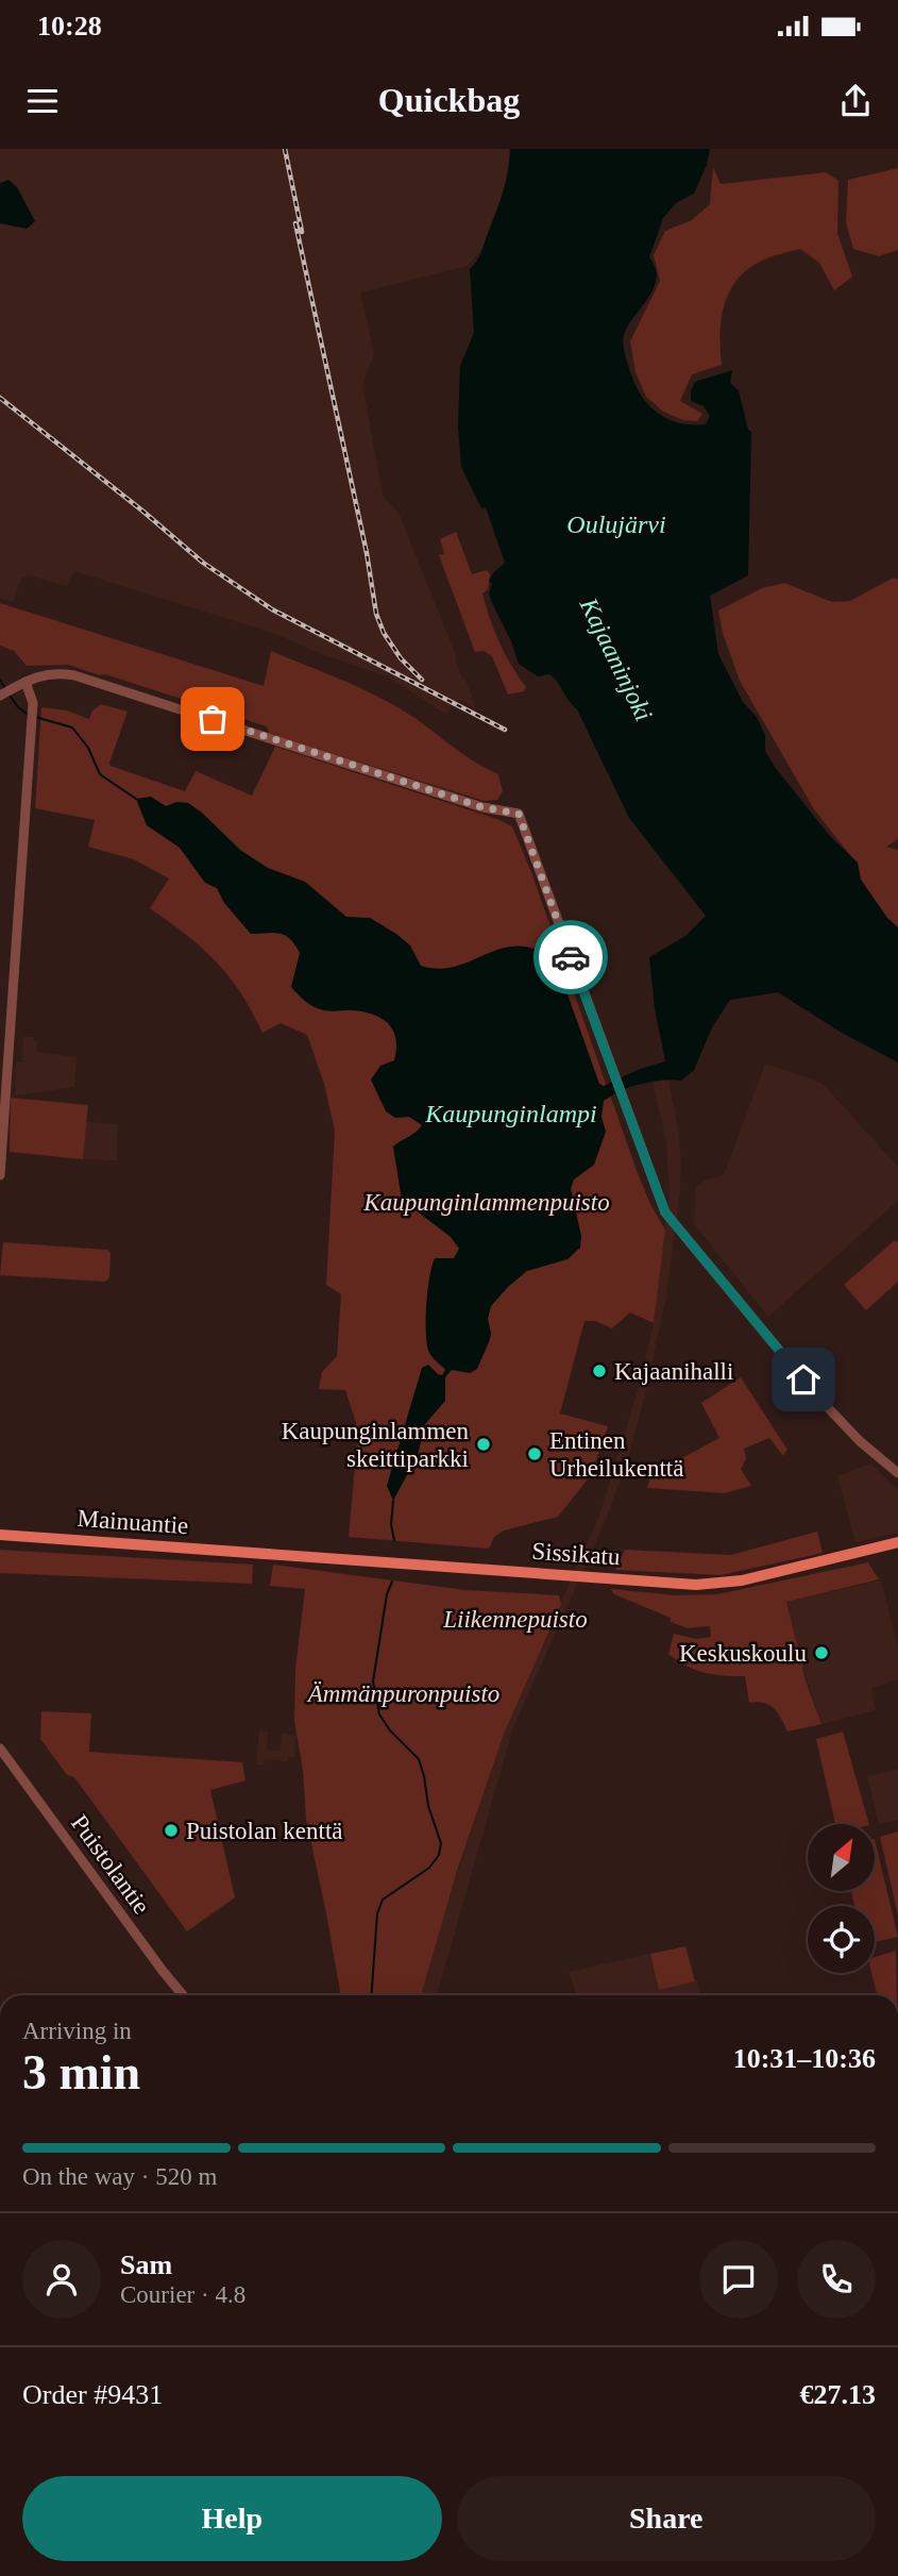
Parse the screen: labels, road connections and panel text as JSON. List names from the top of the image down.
{
  "streets": {
    "main road": ["Mainuantie", "Sissikatu"],
    "street": ["Puistolantie"]
  },
  "crossings": [
    ["Mainuantie", "Sissikatu"]
  ],
  "water": ["Oulujärvi", "Kajaaninjoki", "Kaupunginlampi"],
  "parks": ["Kaupunginlammenpuisto", "Liikennepuisto", "Ämmänpuronpuisto"],
  "places": [
    "Kajaanihalli",
    "Kaupunginlammen skeittiparkki",
    "Entinen Urheilukenttä",
    "Keskuskoulu",
    "Puistolan kenttä"
  ],
  "north": "top right",
  "page": {
    "status": "10:28",
    "header": "Quickbag",
    "heading": ["3 min", "Arriving in", "10:31–10:36"],
    "panel": [
      "Sam",
      "Courier · 4.8",
      "Order #9431",
      "€27.13"
    ],
    "bar": "On the way · 520 m",
    "buttons": ["Help", "Share"]
  }
}
